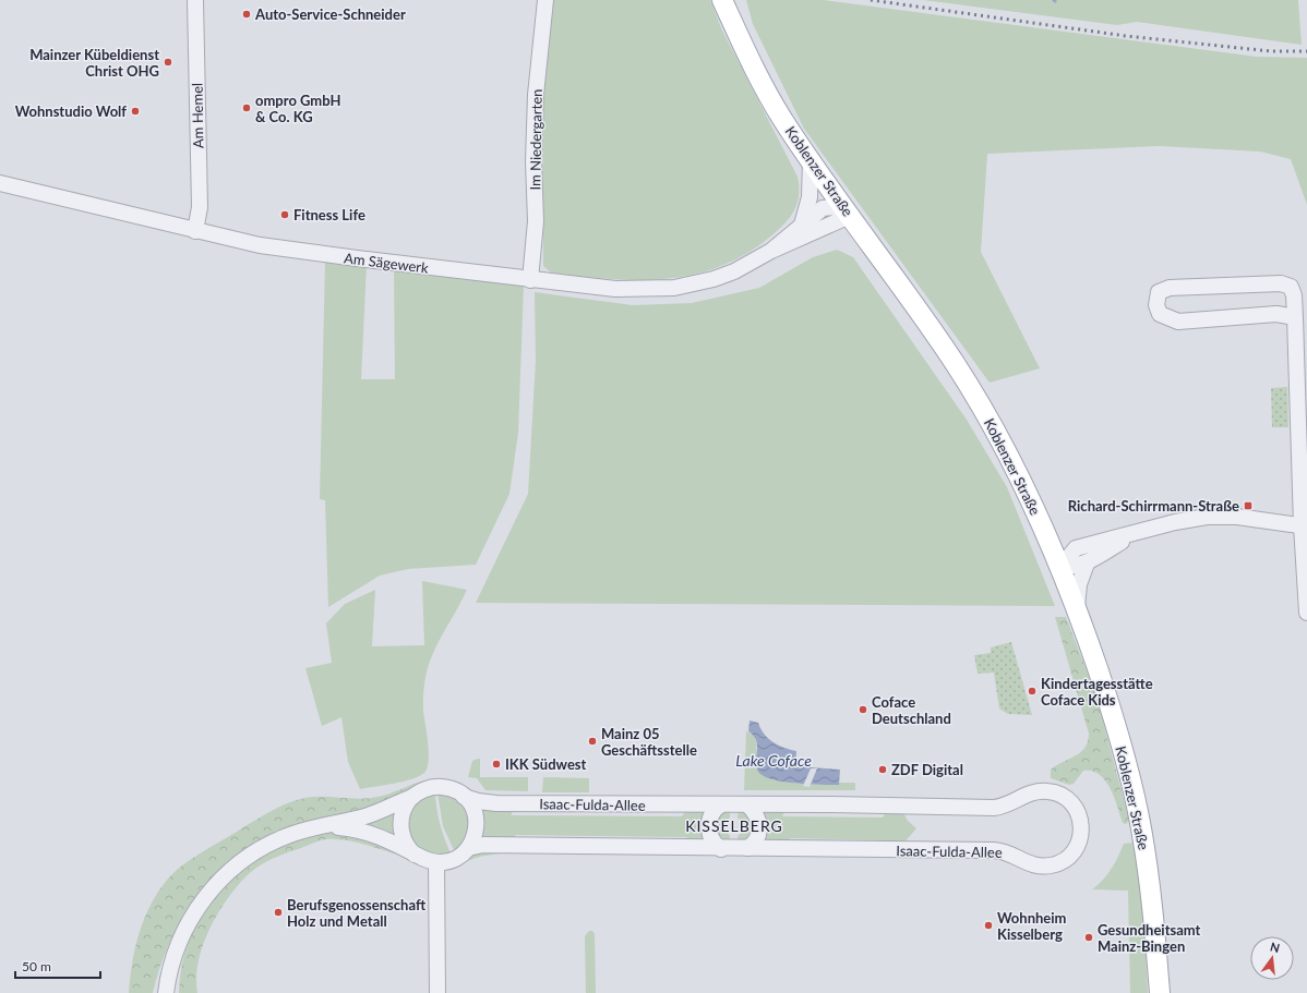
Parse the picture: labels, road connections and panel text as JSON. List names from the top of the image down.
{
  "streets": {
    "main road": ["Koblenzer Straße"],
    "street": [
      "Am Hemel",
      "Im Niedergarten",
      "Am Sägewerk",
      "Isaac-Fulda-Allee"
    ]
  },
  "crossings": [
    ["Am Hemel", "Am Sägewerk"],
    ["Im Niedergarten", "Am Sägewerk"],
    ["Koblenzer Straße", "Am Sägewerk"]
  ],
  "districts": ["KISSELBERG"],
  "water": ["Lake Coface"],
  "places": {
    "other": [
      "Auto-Service-Schneider",
      "Mainzer Kübeldienst Christ OHG",
      "ompro GmbH & Co. KG",
      "Wohnstudio Wolf",
      "Fitness Life",
      "Kindertagesstätte Coface Kids",
      "Coface Deutschland",
      "Mainz 05 Geschäftsstelle",
      "IKK Südwest",
      "ZDF Digital",
      "Berufsgenossenschaft Holz und Metall",
      "Wohnheim Kisselberg",
      "Gesundheitsamt Mainz-Bingen"
    ],
    "transit": ["Richard-Schirrmann-Straße"]
  },
  "scale_bar": "50 m",
  "north": "top"
}
